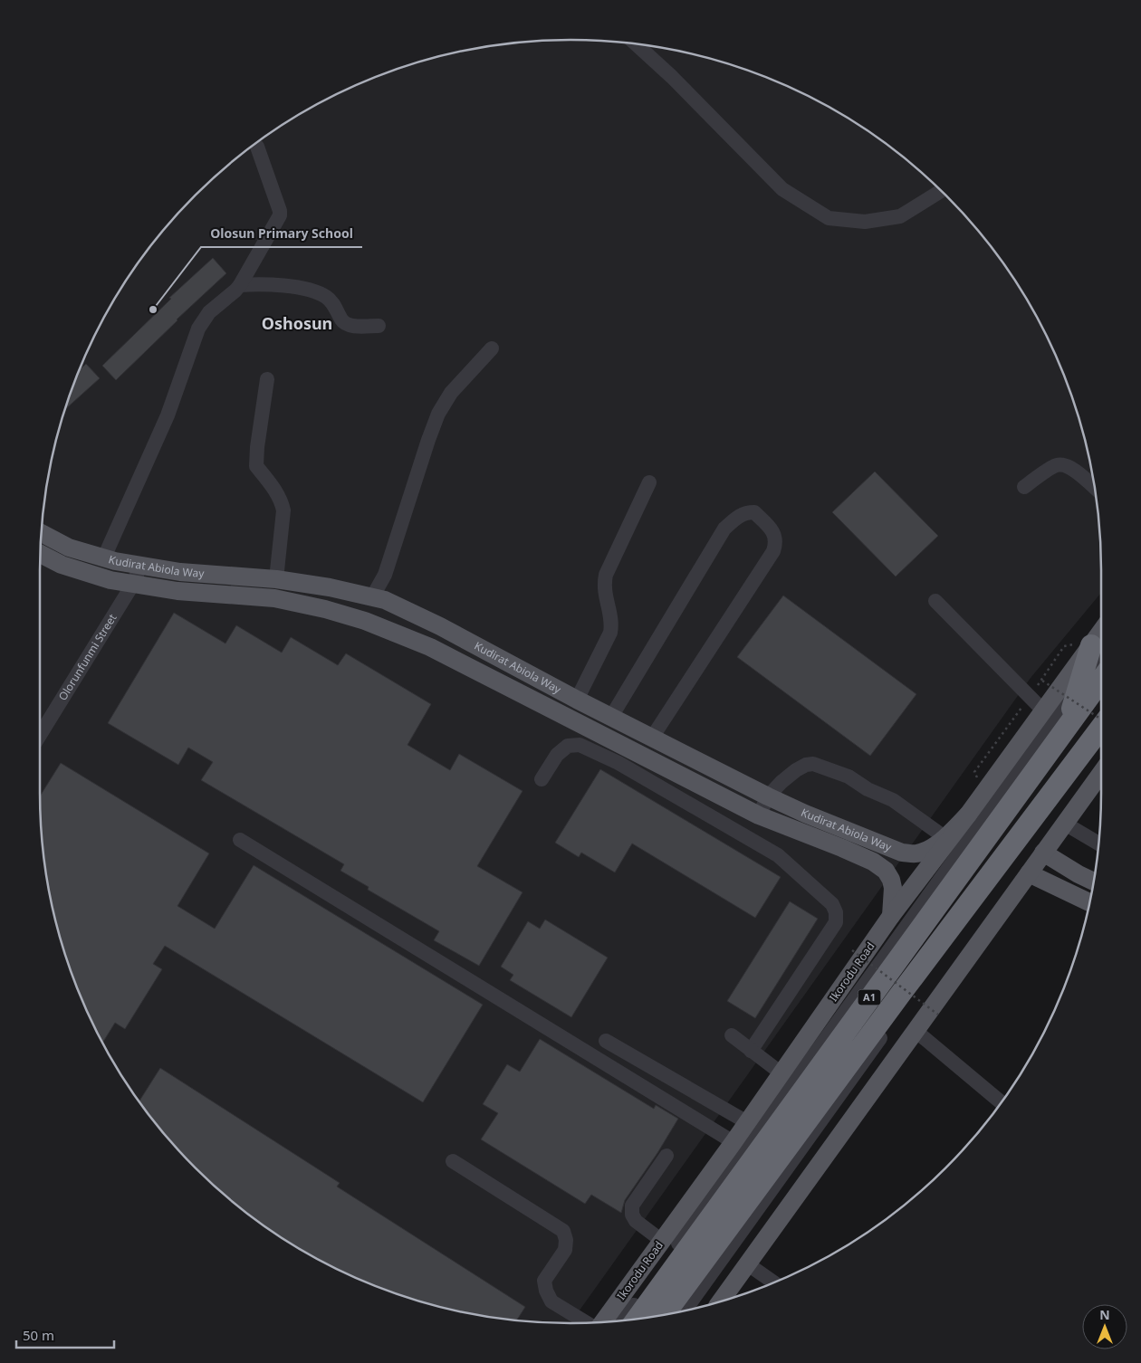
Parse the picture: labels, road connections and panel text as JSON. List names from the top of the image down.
{
  "streets": {
    "highway": ["A1"],
    "main road": ["Kudirat Abiola Way", "Ikorodu Road"],
    "street": ["Olorunfunmi Street"]
  },
  "crossings": [
    ["Kudirat Abiola Way", "Olorunfunmi Street"],
    ["Kudirat Abiola Way", "Ikorodu Road"]
  ],
  "districts": ["Oshosun"],
  "places": ["Olosun Primary School"],
  "scale_bar": "50 m",
  "north": "top"
}
